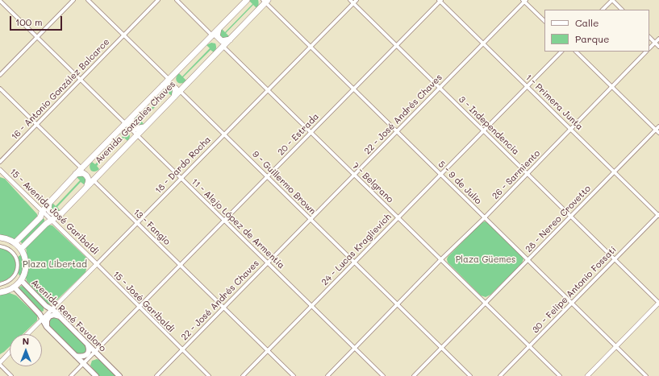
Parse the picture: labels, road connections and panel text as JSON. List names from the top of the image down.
{
  "streets": {
    "main road": ["Avenida Gonzales Chaves", "Avenida René Favaloro"],
    "street": [
      "16 - Antonio González Balcarce",
      "1 - Primera Junta",
      "22 - José Andrés Chaves",
      "3 - Independencia",
      "20 - Estrada",
      "18 - Dardo Rocha",
      "26 - Sarmiento",
      "9 - Guillermo Brown",
      "7 - Belgrano",
      "5 - 9 de Julio",
      "15 - Avenida José Garibaldi",
      "28 - Nereo Crovetto",
      "11 - Alejo López de Armentia",
      "13 - Fangio",
      "24 - Lucas Kraglievich",
      "30 - Felipe Antonio Fossati",
      "15 - José Garibaldi"
    ]
  },
  "crossings": [
    ["16 - Antonio González Balcarce", "9 - Guillermo Brown"],
    ["16 - Antonio González Balcarce", "11 - Alejo López de Armentia"],
    ["16 - Antonio González Balcarce", "13 - Fangio"],
    ["1 - Primera Junta", "22 - José Andrés Chaves"],
    ["1 - Primera Junta", "20 - Estrada"],
    ["1 - Primera Junta", "26 - Sarmiento"],
    ["1 - Primera Junta", "28 - Nereo Crovetto"],
    ["1 - Primera Junta", "24 - Lucas Kraglievich"],
    ["1 - Primera Junta", "30 - Felipe Antonio Fossati"],
    ["22 - José Andrés Chaves", "3 - Independencia"],
    ["22 - José Andrés Chaves", "9 - Guillermo Brown"],
    ["22 - José Andrés Chaves", "7 - Belgrano"],
    ["22 - José Andrés Chaves", "5 - 9 de Julio"],
    ["22 - José Andrés Chaves", "11 - Alejo López de Armentia"],
    ["22 - José Andrés Chaves", "13 - Fangio"],
    ["22 - José Andrés Chaves", "15 - José Garibaldi"],
    ["Avenida Gonzales Chaves", "9 - Guillermo Brown"],
    ["Avenida Gonzales Chaves", "7 - Belgrano"],
    ["Avenida Gonzales Chaves", "5 - 9 de Julio"],
    ["Avenida Gonzales Chaves", "15 - Avenida José Garibaldi"],
    ["Avenida Gonzales Chaves", "11 - Alejo López de Armentia"],
    ["Avenida Gonzales Chaves", "13 - Fangio"],
    ["3 - Independencia", "20 - Estrada"],
    ["3 - Independencia", "18 - Dardo Rocha"],
    ["3 - Independencia", "26 - Sarmiento"],
    ["3 - Independencia", "28 - Nereo Crovetto"],
    ["3 - Independencia", "24 - Lucas Kraglievich"],
    ["3 - Independencia", "30 - Felipe Antonio Fossati"],
    ["20 - Estrada", "9 - Guillermo Brown"],
    ["20 - Estrada", "7 - Belgrano"],
    ["20 - Estrada", "5 - 9 de Julio"],
    ["20 - Estrada", "11 - Alejo López de Armentia"],
    ["20 - Estrada", "13 - Fangio"],
    ["20 - Estrada", "15 - José Garibaldi"],
    ["20 - Estrada", "Avenida René Favaloro"],
    ["18 - Dardo Rocha", "9 - Guillermo Brown"],
    ["18 - Dardo Rocha", "7 - Belgrano"],
    ["18 - Dardo Rocha", "5 - 9 de Julio"],
    ["18 - Dardo Rocha", "15 - Avenida José Garibaldi"],
    ["18 - Dardo Rocha", "11 - Alejo López de Armentia"],
    ["18 - Dardo Rocha", "13 - Fangio"],
    ["18 - Dardo Rocha", "15 - José Garibaldi"],
    ["18 - Dardo Rocha", "Avenida René Favaloro"],
    ["26 - Sarmiento", "9 - Guillermo Brown"],
    ["26 - Sarmiento", "7 - Belgrano"],
    ["26 - Sarmiento", "5 - 9 de Julio"],
    ["26 - Sarmiento", "11 - Alejo López de Armentia"],
    ["9 - Guillermo Brown", "28 - Nereo Crovetto"],
    ["9 - Guillermo Brown", "24 - Lucas Kraglievich"],
    ["7 - Belgrano", "28 - Nereo Crovetto"],
    ["7 - Belgrano", "24 - Lucas Kraglievich"],
    ["7 - Belgrano", "30 - Felipe Antonio Fossati"],
    ["5 - 9 de Julio", "28 - Nereo Crovetto"],
    ["5 - 9 de Julio", "24 - Lucas Kraglievich"],
    ["5 - 9 de Julio", "30 - Felipe Antonio Fossati"],
    ["15 - Avenida José Garibaldi", "15 - José Garibaldi"],
    ["11 - Alejo López de Armentia", "24 - Lucas Kraglievich"],
    ["13 - Fangio", "24 - Lucas Kraglievich"]
  ],
  "parks": ["Plaza Güemes", "Plaza Libertad"],
  "legend": ["Calle", "Parque"],
  "scale_bar": "100 m",
  "north": "top"
}
